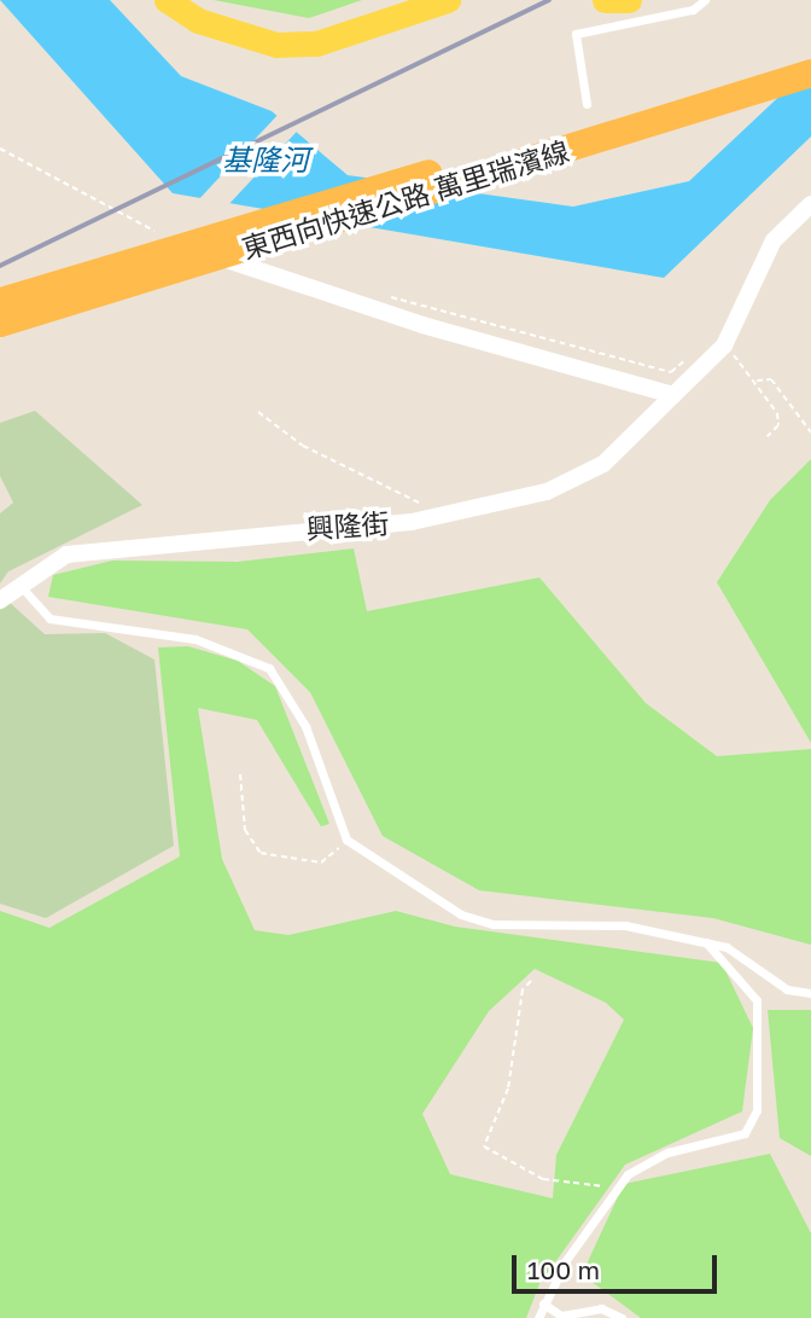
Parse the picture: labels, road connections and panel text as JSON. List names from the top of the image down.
{
  "streets": {
    "highway": ["東西向快速公路 萬里瑞濱線"],
    "street": ["興隆街"]
  },
  "water": ["基隆河"],
  "scale_bar": "100 m"
}
